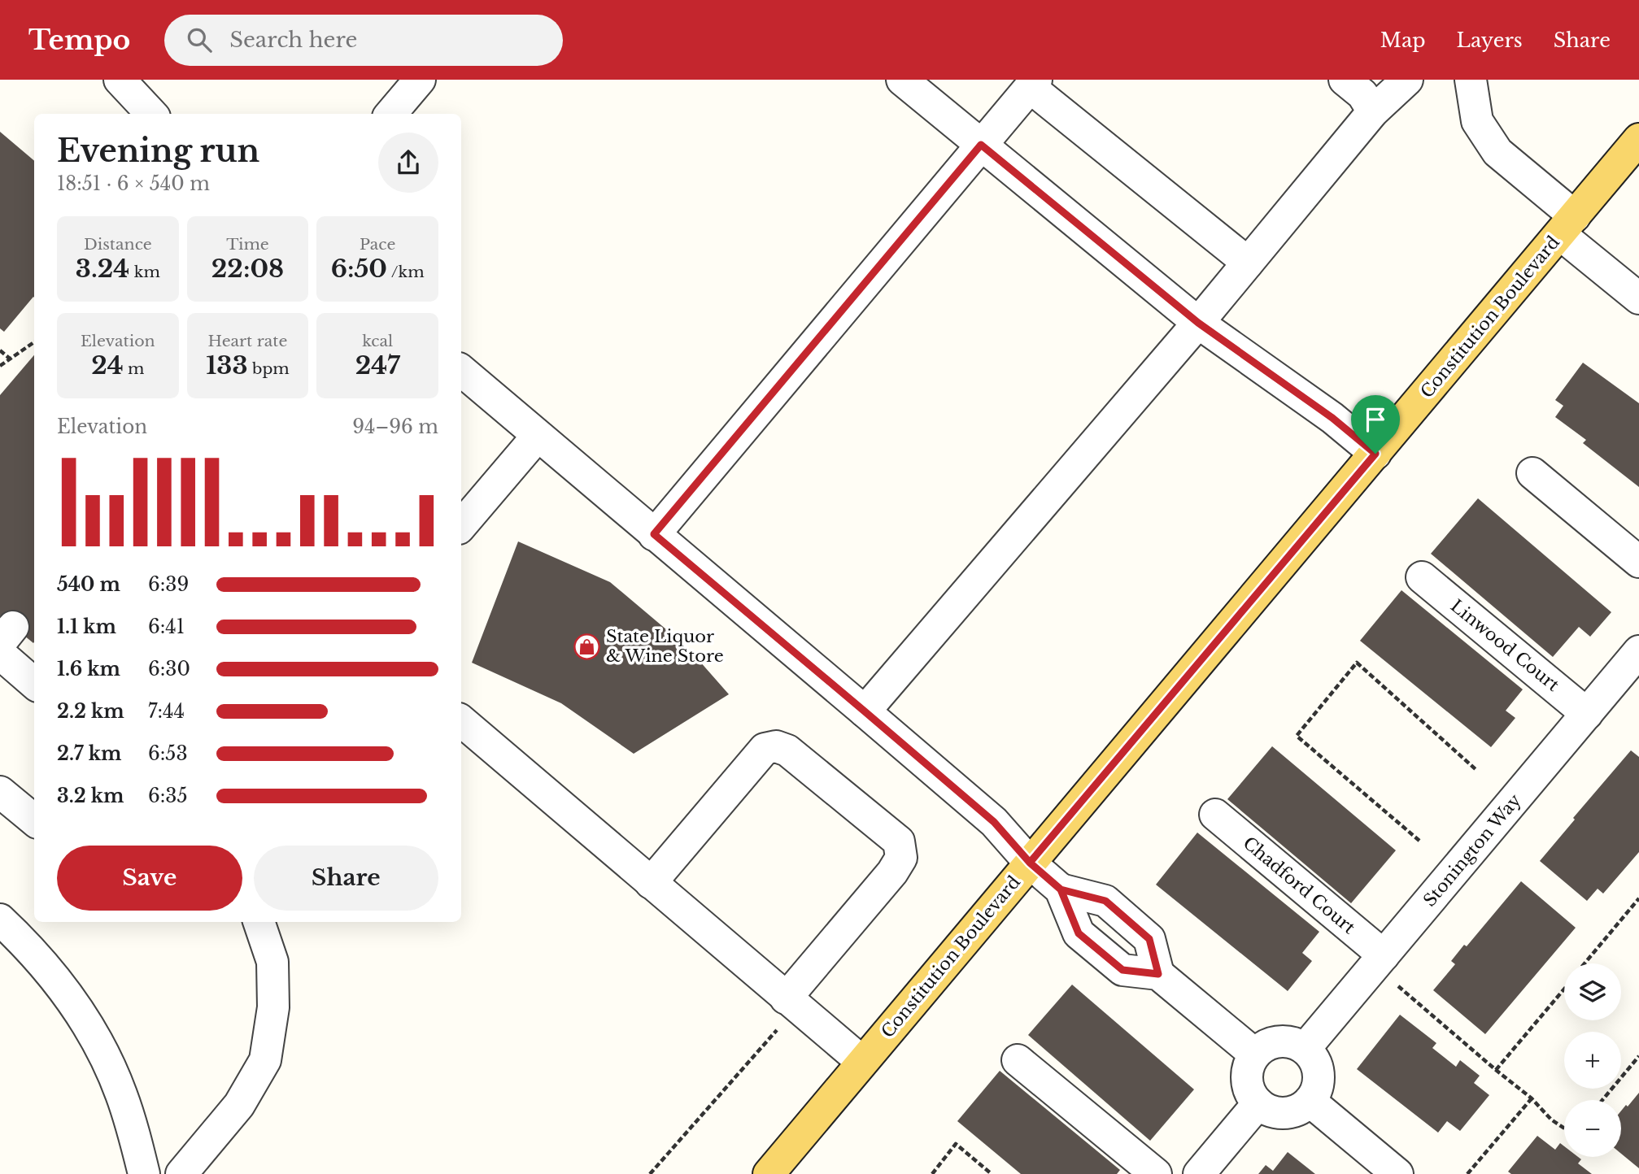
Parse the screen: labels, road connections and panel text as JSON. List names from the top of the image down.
{
  "streets": {
    "main road": ["Constitution Boulevard"],
    "street": ["Linwood Court", "Stonington Way", "Chadford Court"]
  },
  "crossings": [
    ["Linwood Court", "Stonington Way"],
    ["Stonington Way", "Chadford Court"]
  ],
  "places": {
    "shop": ["State Liquor & Wine Store"]
  },
  "page": {
    "header": "Tempo",
    "search": "Search here",
    "nav": ["Map", "Layers", "Share"],
    "heading": ["Evening run", "18:51 · 6 × 540 m"],
    "stats": [
      ["Distance", "3.24 km"],
      ["Time", "22:08"],
      ["Pace", "6:50 /km"],
      ["Elevation", "24 m"],
      ["Heart rate", "133 bpm"],
      ["kcal", "247"]
    ],
    "chart": ["Elevation", "94–96 m"],
    "list": [
      {
        "name": "540 m",
        "note": "6:39"
      },
      {
        "name": "1.1 km",
        "note": "6:41"
      },
      {
        "name": "1.6 km",
        "note": "6:30"
      },
      {
        "name": "2.2 km",
        "note": "7:44"
      },
      {
        "name": "2.7 km",
        "note": "6:53"
      },
      {
        "name": "3.2 km",
        "note": "6:35"
      }
    ],
    "buttons": ["Save", "Share"],
    "map_buttons": ["+", "−"]
  }
}
